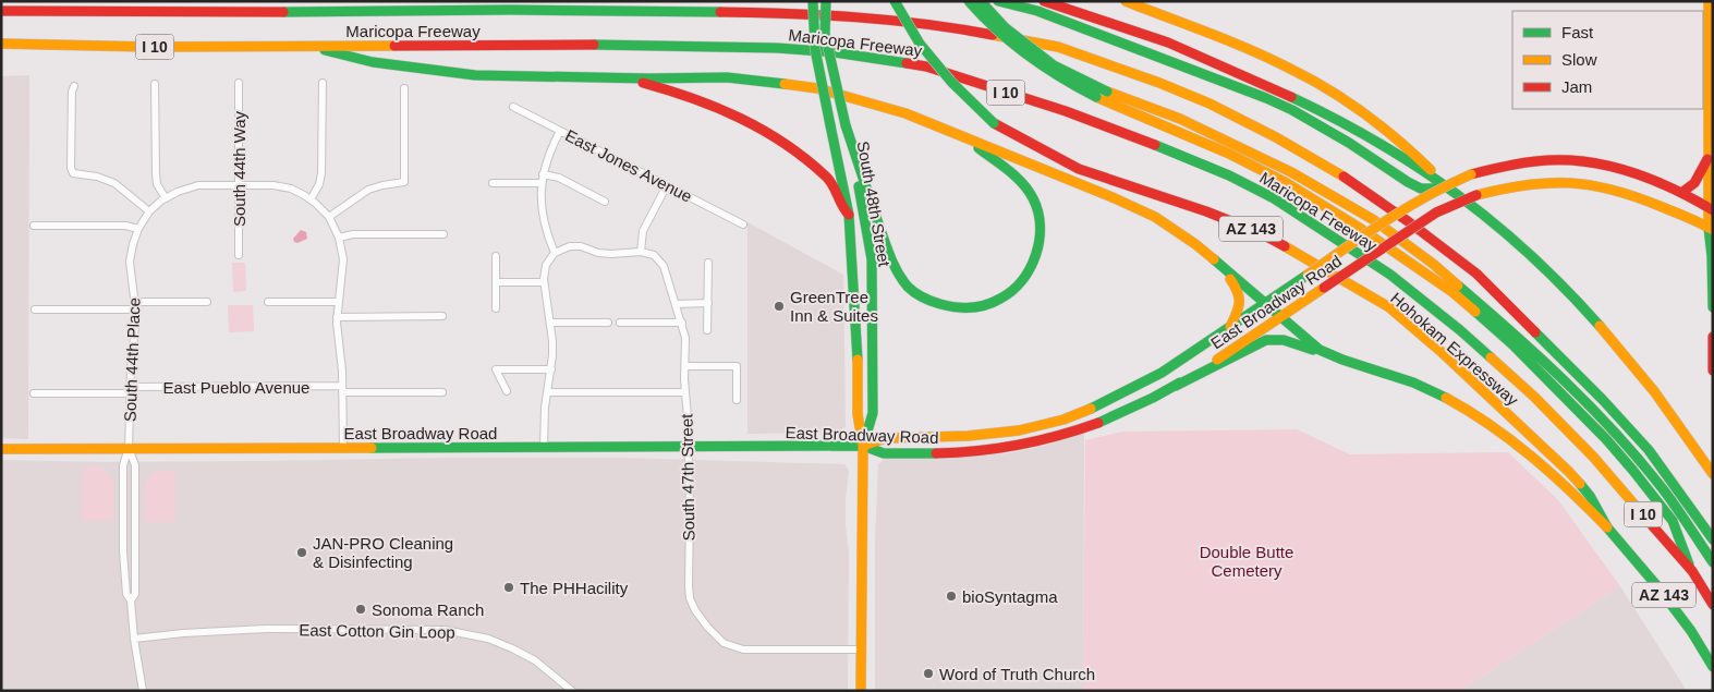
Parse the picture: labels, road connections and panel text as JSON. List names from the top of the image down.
{
  "streets": {
    "main road": [
      "Maricopa Freeway",
      "I 10",
      "South 48th Street",
      "AZ 143",
      "East Broadway Road",
      "Hohokam Expressway"
    ],
    "street": [
      "East Jones Avenue",
      "South 44th Way",
      "South 44th Place",
      "East Pueblo Avenue",
      "South 47th Street",
      "East Cotton Gin Loop"
    ]
  },
  "crossings": [
    ["South 44th Way", "South 44th Place"],
    ["South 48th Street", "East Broadway Road"],
    ["South 48th Street", "South 47th Street"],
    ["East Broadway Road", "South 44th Place"],
    ["East Broadway Road", "South 47th Street"],
    ["South 44th Place", "East Pueblo Avenue"],
    ["South 44th Place", "East Cotton Gin Loop"]
  ],
  "parks": ["Double Butte Cemetery"],
  "places": [
    "GreenTree Inn & Suites",
    "JAN-PRO Cleaning & Disinfecting",
    "The PHHacility",
    "bioSyntagma",
    "Sonoma Ranch",
    "Word of Truth Church"
  ],
  "legend": ["Fast", "Slow", "Jam"]
}
